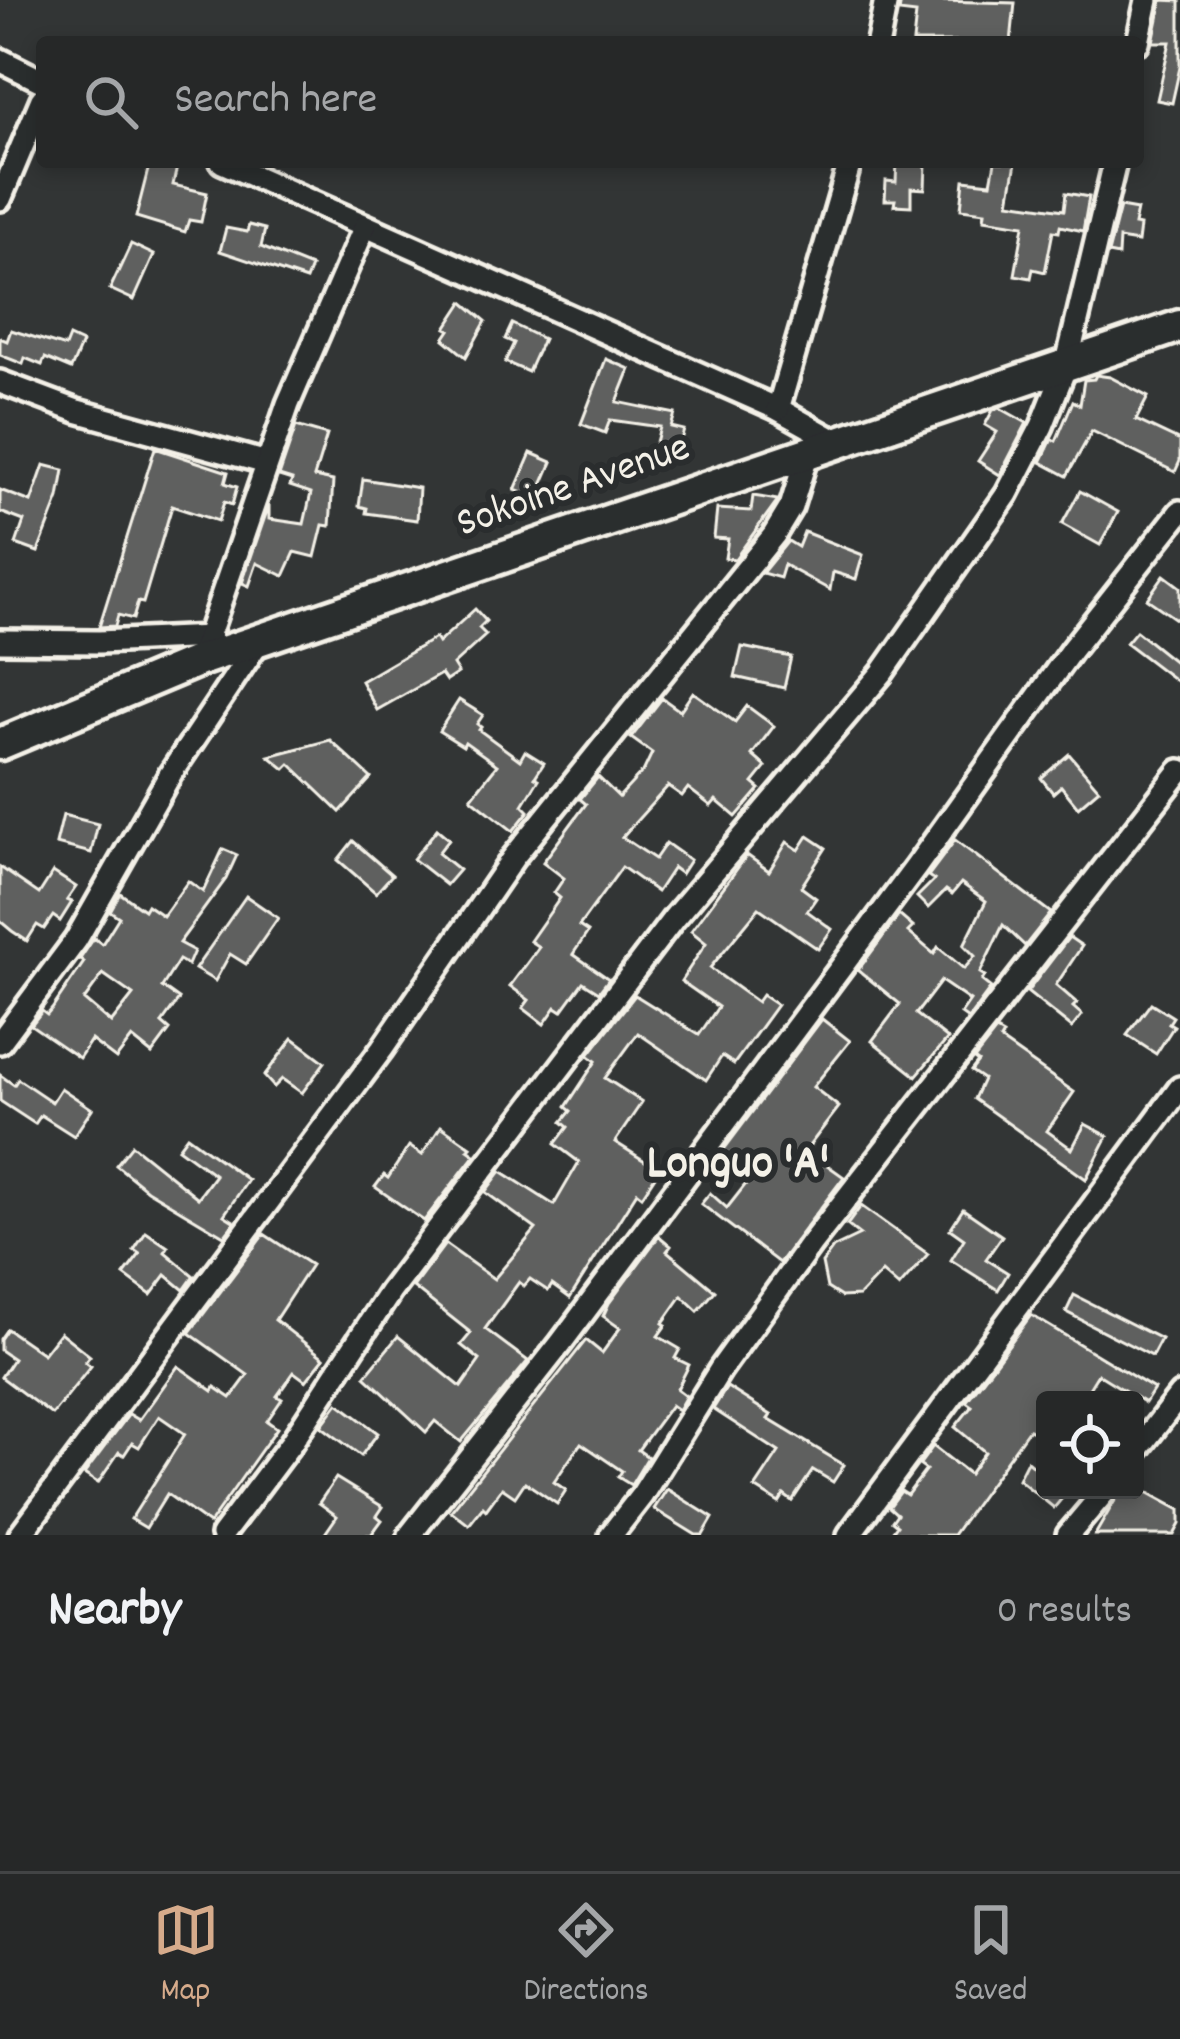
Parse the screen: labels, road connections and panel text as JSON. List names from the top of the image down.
{
  "streets": {
    "street": ["Sokoine Avenue"]
  },
  "districts": ["Longuo 'A'"],
  "page": {
    "search": "Search here",
    "heading": ["Nearby", "0 results"],
    "nav": ["Map", "Directions", "Saved"]
  }
}
